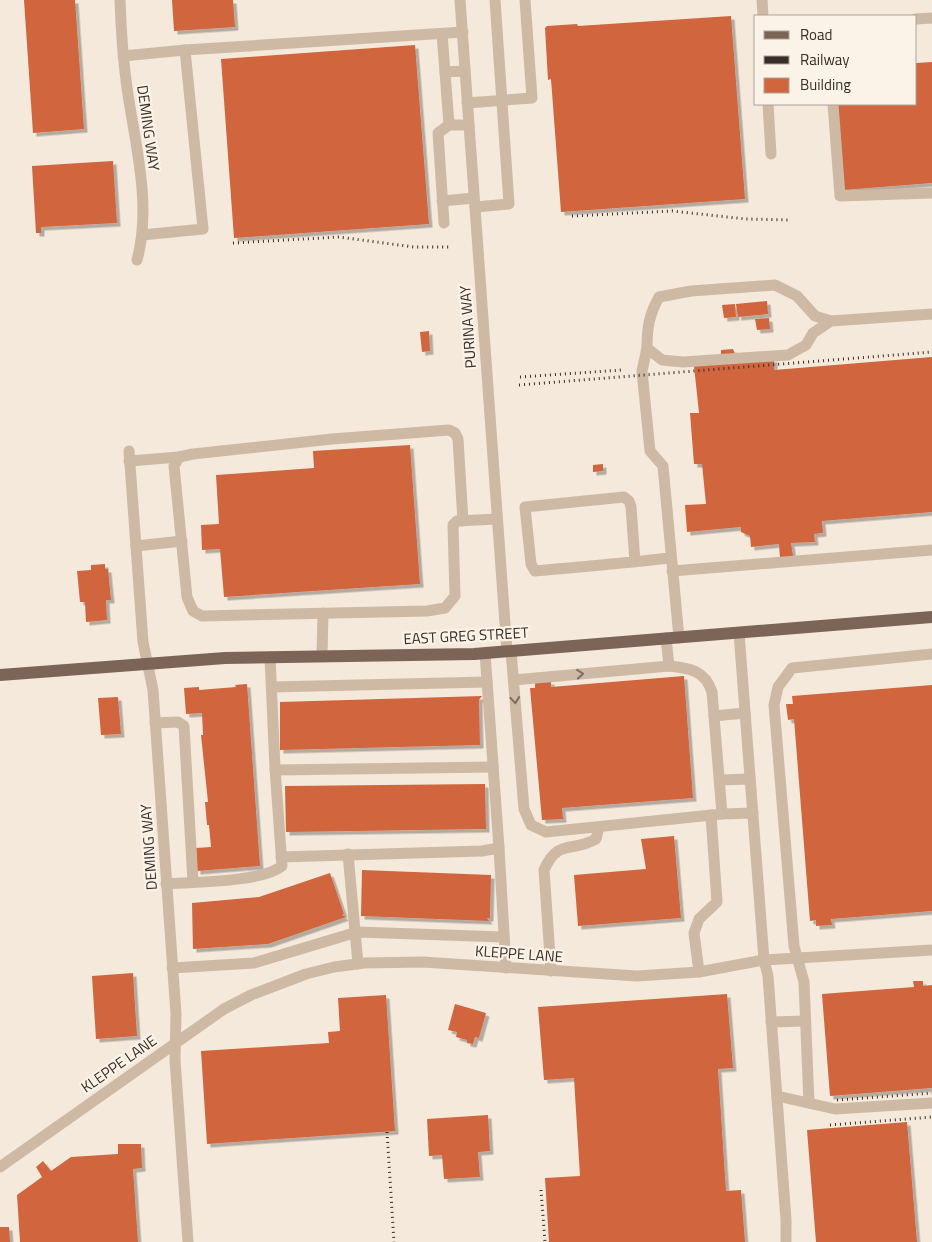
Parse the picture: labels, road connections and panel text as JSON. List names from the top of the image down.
{
  "streets": {
    "main road": ["EAST GREG STREET"],
    "street": ["DEMING WAY", "PURINA WAY", "KLEPPE LANE"]
  },
  "crossings": [
    ["DEMING WAY", "EAST GREG STREET"],
    ["DEMING WAY", "KLEPPE LANE"],
    ["PURINA WAY", "EAST GREG STREET"]
  ],
  "legend": ["Road", "Railway", "Building"]
}
